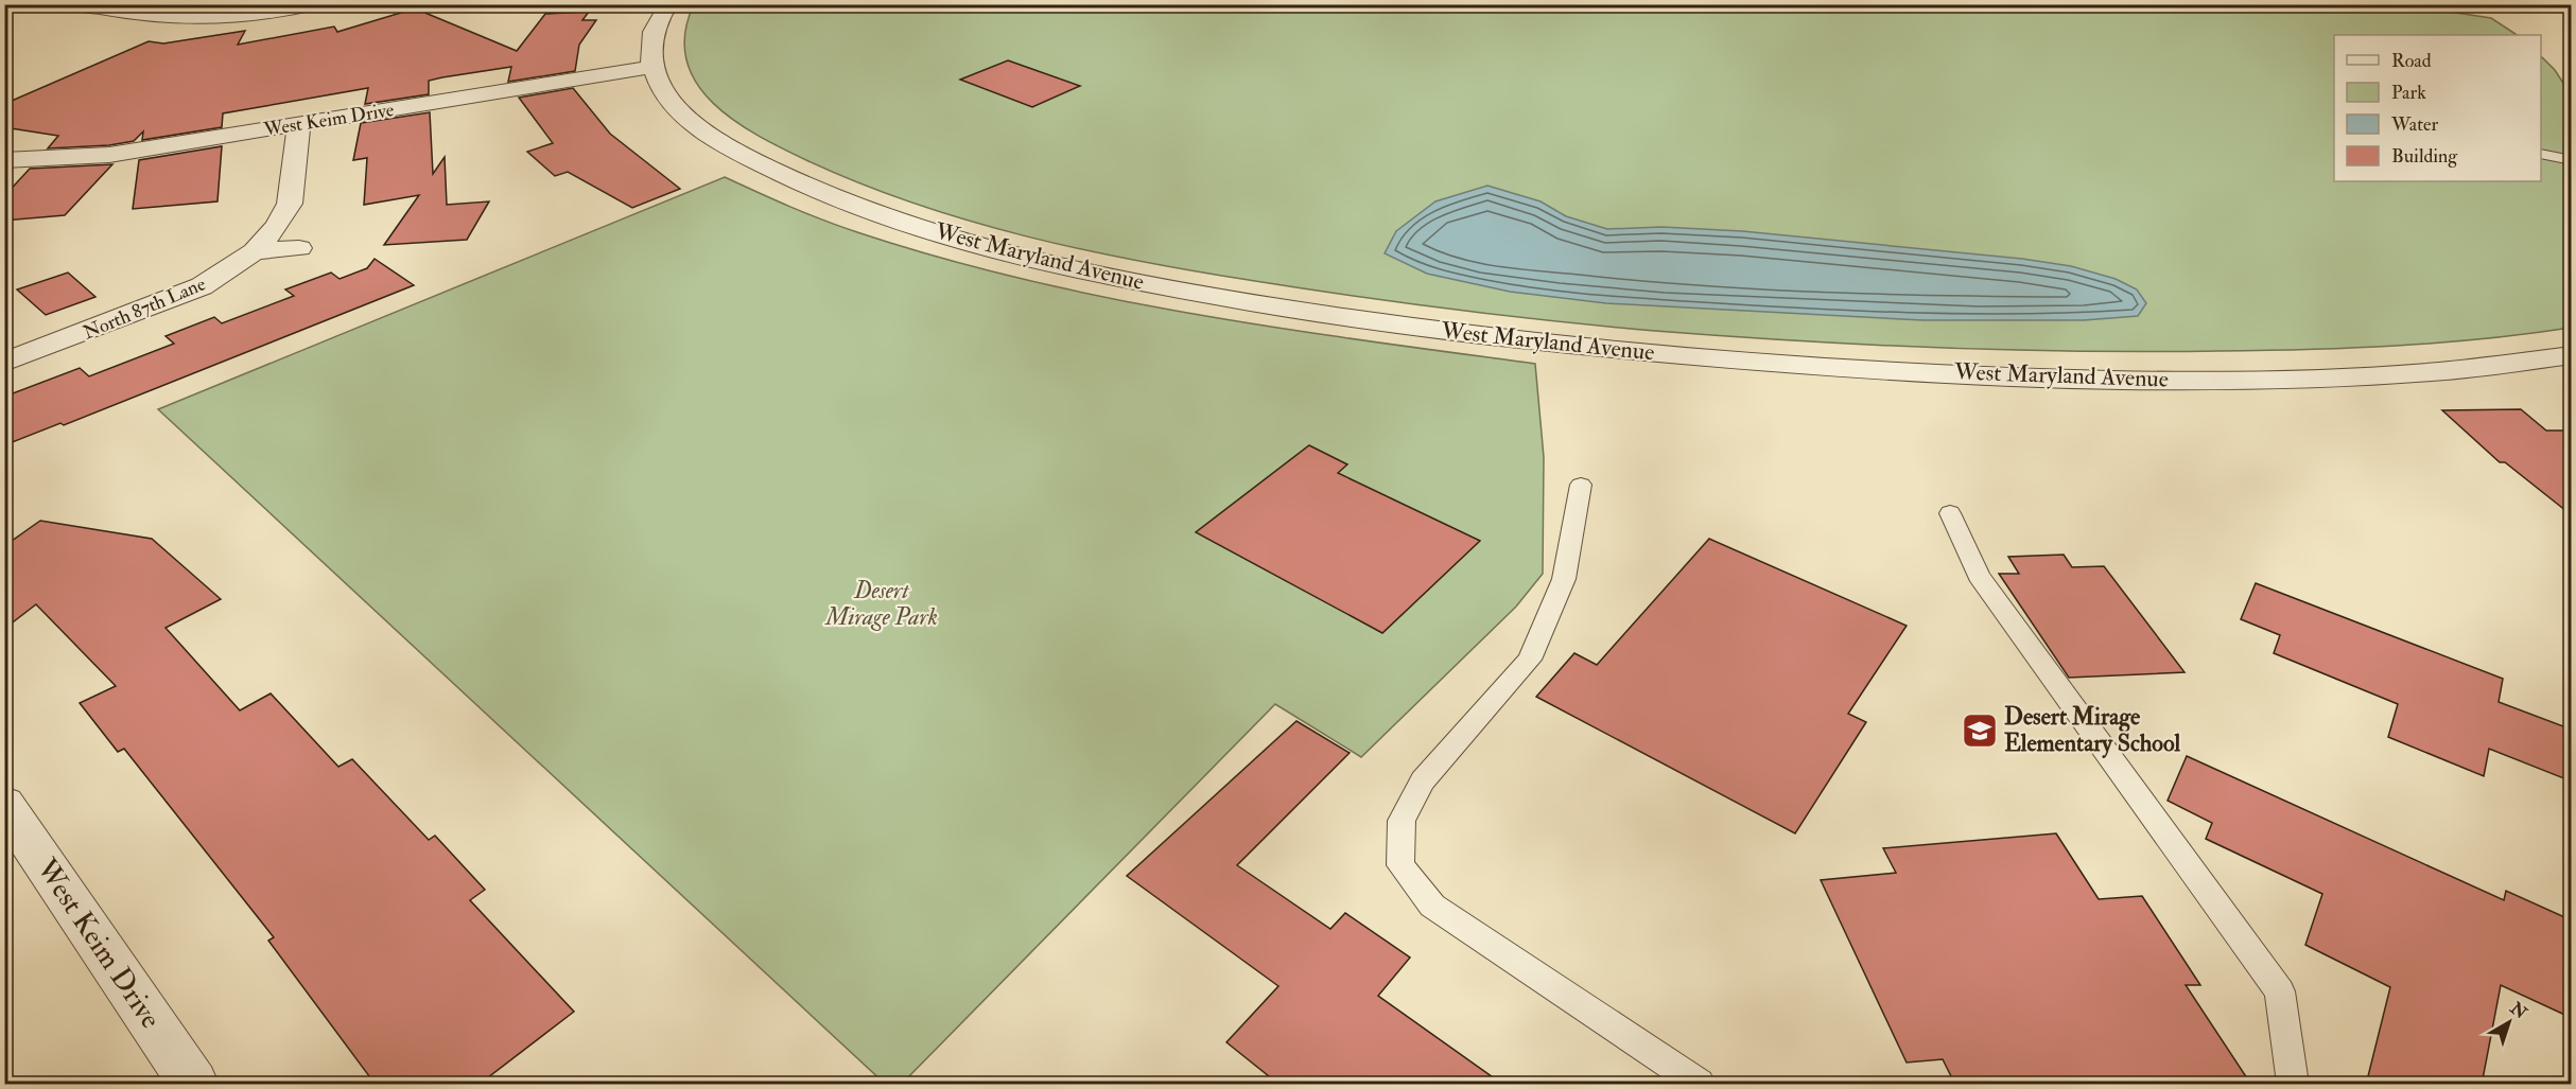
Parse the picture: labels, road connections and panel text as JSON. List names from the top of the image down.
{
  "streets": {
    "street": ["West Keim Drive", "West Maryland Avenue", "North 87th Lane"]
  },
  "crossings": [
    ["West Keim Drive", "West Maryland Avenue"],
    ["West Keim Drive", "North 87th Lane"]
  ],
  "parks": ["Desert Mirage Park"],
  "places": {
    "school or university": ["Desert Mirage Elementary School"]
  },
  "legend": [
    "Road",
    "Park",
    "Water",
    "Building"
  ],
  "north": "top right"
}
